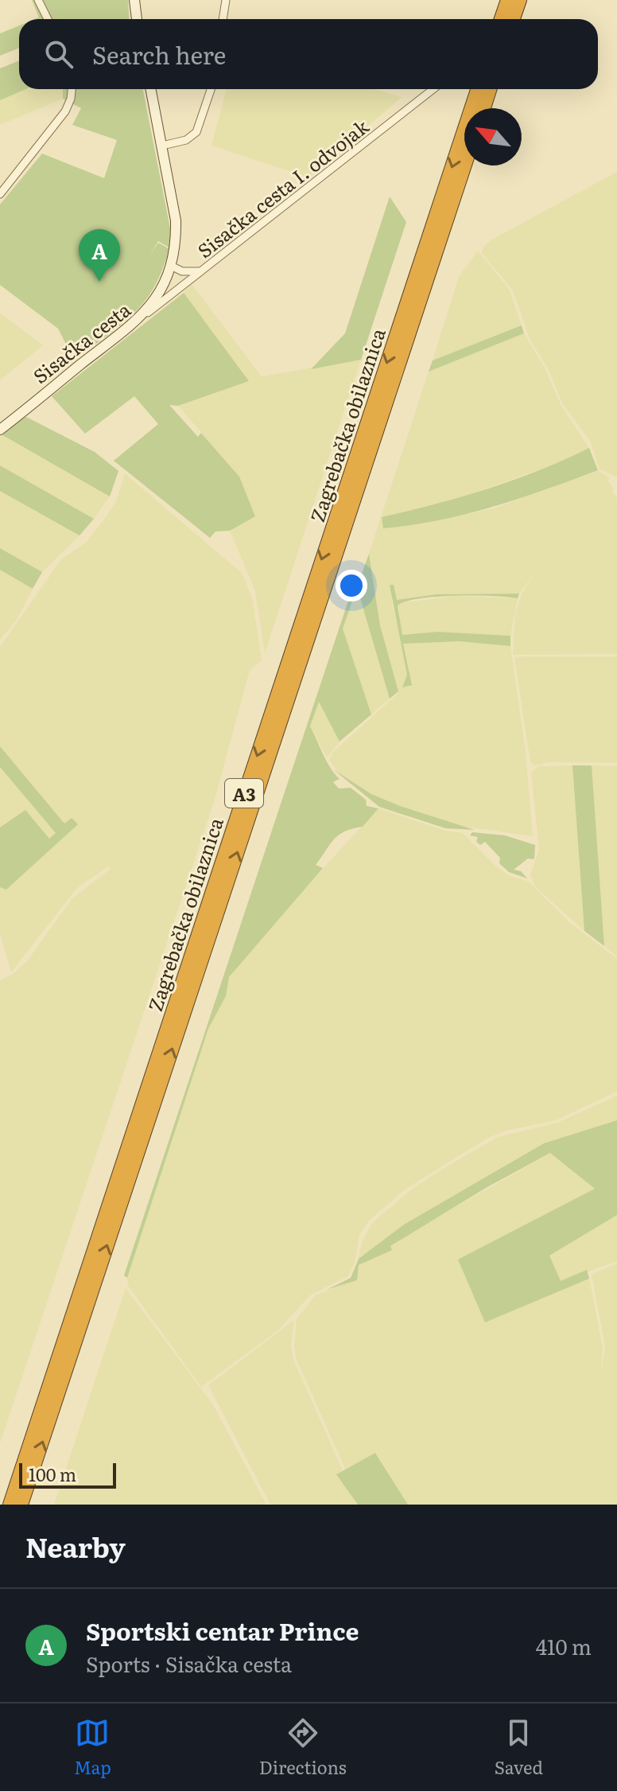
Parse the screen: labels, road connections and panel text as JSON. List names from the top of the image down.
{
  "streets": {
    "highway": ["Zagrebačka obilaznica", "A3"],
    "main road": ["Sisačka cesta"],
    "street": ["Sisačka cesta I. odvojak"]
  },
  "crossings": [
    ["Sisačka cesta I. odvojak", "Sisačka cesta"]
  ],
  "scale_bar": "100 m",
  "north": "top left",
  "page": {
    "search": "Search here",
    "pins": "A",
    "scale": "100 m",
    "heading": "Nearby",
    "list": [
      {
        "mark": "A",
        "name": "Sportski centar Prince",
        "note": "Sports · Sisačka cesta",
        "value": "410 m"
      }
    ],
    "nav": ["Map", "Directions", "Saved"]
  }
}
